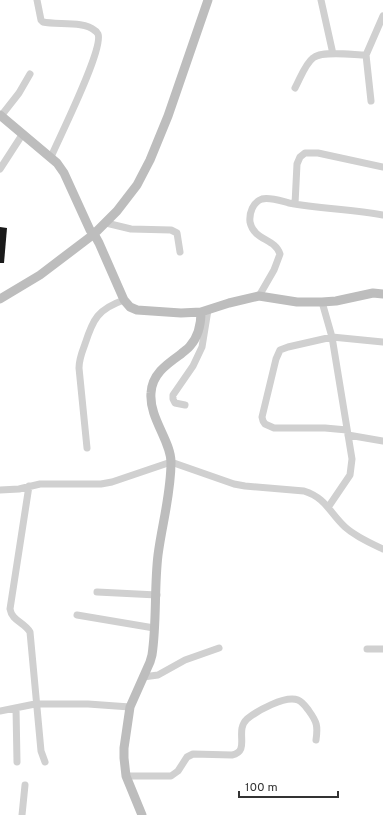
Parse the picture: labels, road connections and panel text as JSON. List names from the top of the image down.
{
  "scale_bar": "100 m"
}
